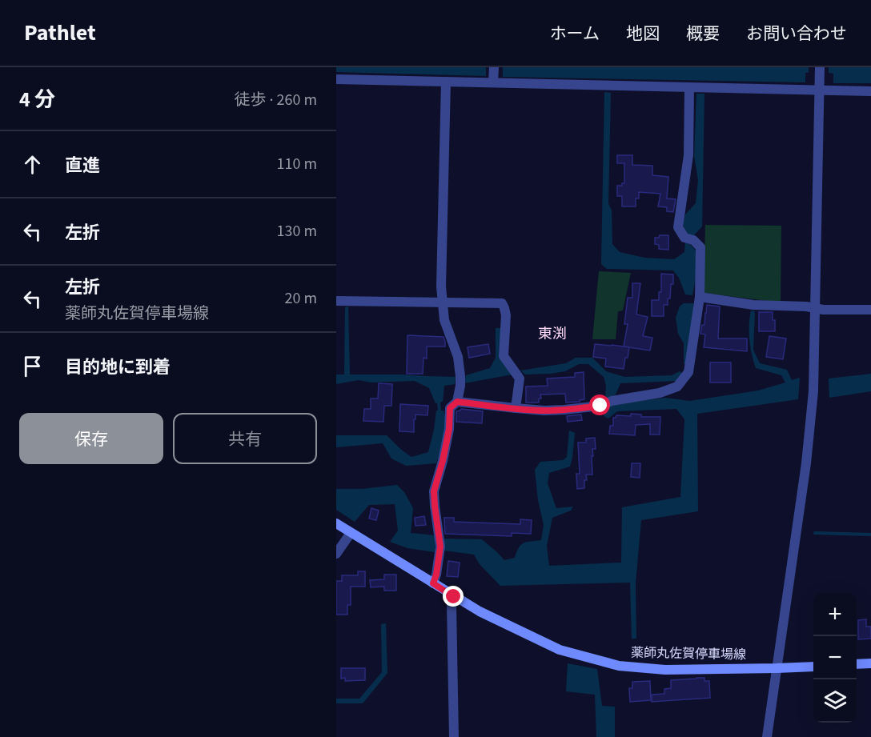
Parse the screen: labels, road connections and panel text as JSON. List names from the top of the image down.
{
  "streets": {
    "main road": ["薬師丸佐賀停車場線"]
  },
  "districts": ["東渕"],
  "page": {
    "header": "Pathlet",
    "nav": [
      "ホーム",
      "地図",
      "概要",
      "お問い合わせ"
    ],
    "heading": ["4 分", "徒歩 · 260 m"],
    "list": [
      ["直進", "110 m"],
      ["左折", "130 m"],
      ["左折", "薬師丸佐賀停車場線", "20 m"],
      "目的地に到着"
    ],
    "buttons": ["保存", "共有"],
    "map_buttons": ["+", "−"]
  }
}
